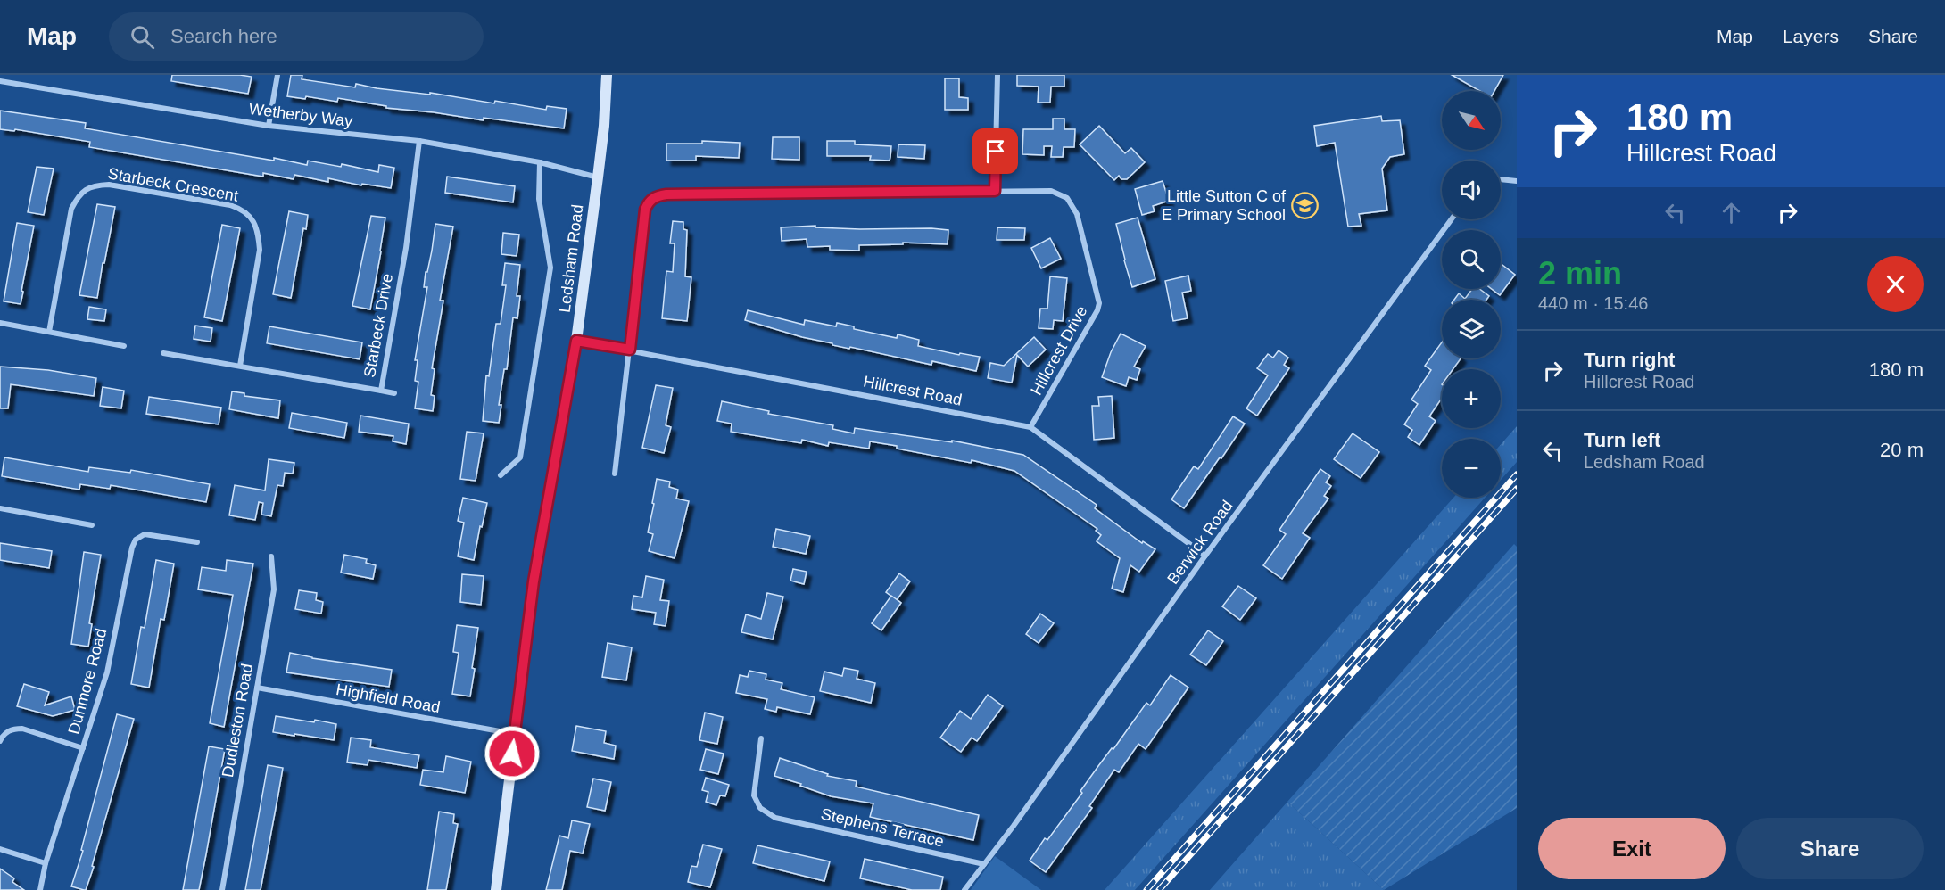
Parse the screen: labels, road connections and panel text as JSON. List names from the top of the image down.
{
  "streets": {
    "main road": ["Ledsham Road"],
    "street": [
      "Wetherby Way",
      "Starbeck Crescent",
      "Starbeck Drive",
      "Hillcrest Drive",
      "Hillcrest Road",
      "Berwick Road",
      "Dunmore Road",
      "Highfield Road",
      "Dudleston Road",
      "Stephens Terrace"
    ]
  },
  "crossings": [
    ["Wetherby Way", "Ledsham Road"],
    ["Wetherby Way", "Starbeck Drive"],
    ["Starbeck Crescent", "Starbeck Drive"],
    ["Ledsham Road", "Hillcrest Road"],
    ["Ledsham Road", "Highfield Road"],
    ["Hillcrest Drive", "Hillcrest Road"],
    ["Hillcrest Road", "Berwick Road"],
    ["Berwick Road", "Stephens Terrace"],
    ["Highfield Road", "Dudleston Road"]
  ],
  "places": {
    "school or university": ["Little Sutton C of E Primary School"]
  },
  "north": "bottom right",
  "page": {
    "header": "Map",
    "search": "Search here",
    "nav": ["Map", "Layers", "Share"],
    "turn": ["180 m", "Hillcrest Road"],
    "map_buttons": ["+", "−"],
    "heading": ["2 min", "440 m · 15:46"],
    "list": [
      {
        "name": "Turn right",
        "note": "Hillcrest Road",
        "value": "180 m"
      },
      {
        "name": "Turn left",
        "note": "Ledsham Road",
        "value": "20 m"
      }
    ],
    "buttons": ["Exit", "Share"]
  }
}
